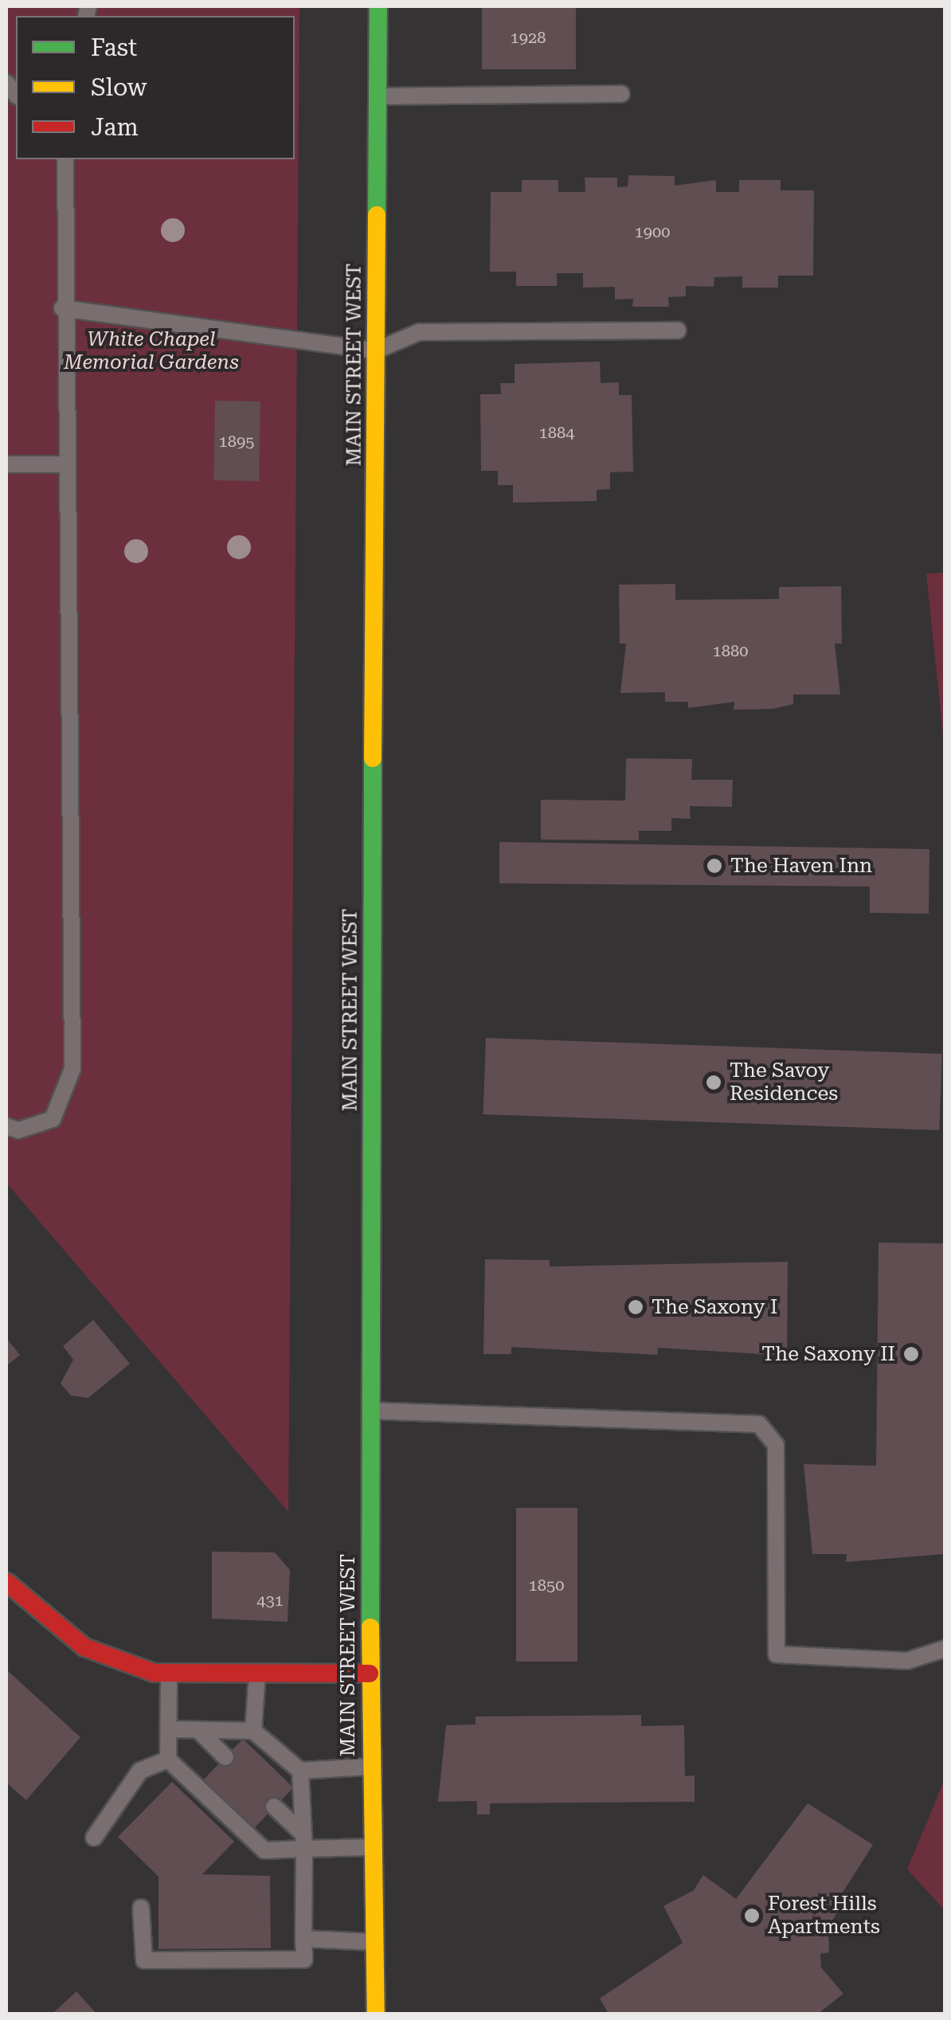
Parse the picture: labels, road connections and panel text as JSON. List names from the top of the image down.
{
  "streets": {
    "main road": ["MAIN STREET WEST"]
  },
  "parks": ["White Chapel Memorial Gardens"],
  "places": [
    "The Haven Inn",
    "The Savoy Residences",
    "The Saxony I",
    "The Saxony II",
    "Forest Hills Apartments"
  ],
  "house_numbers": [
    "1928",
    "1900",
    "1884",
    "1895",
    "1880",
    "1850",
    "431"
  ],
  "legend": ["Fast", "Slow", "Jam"]
}
